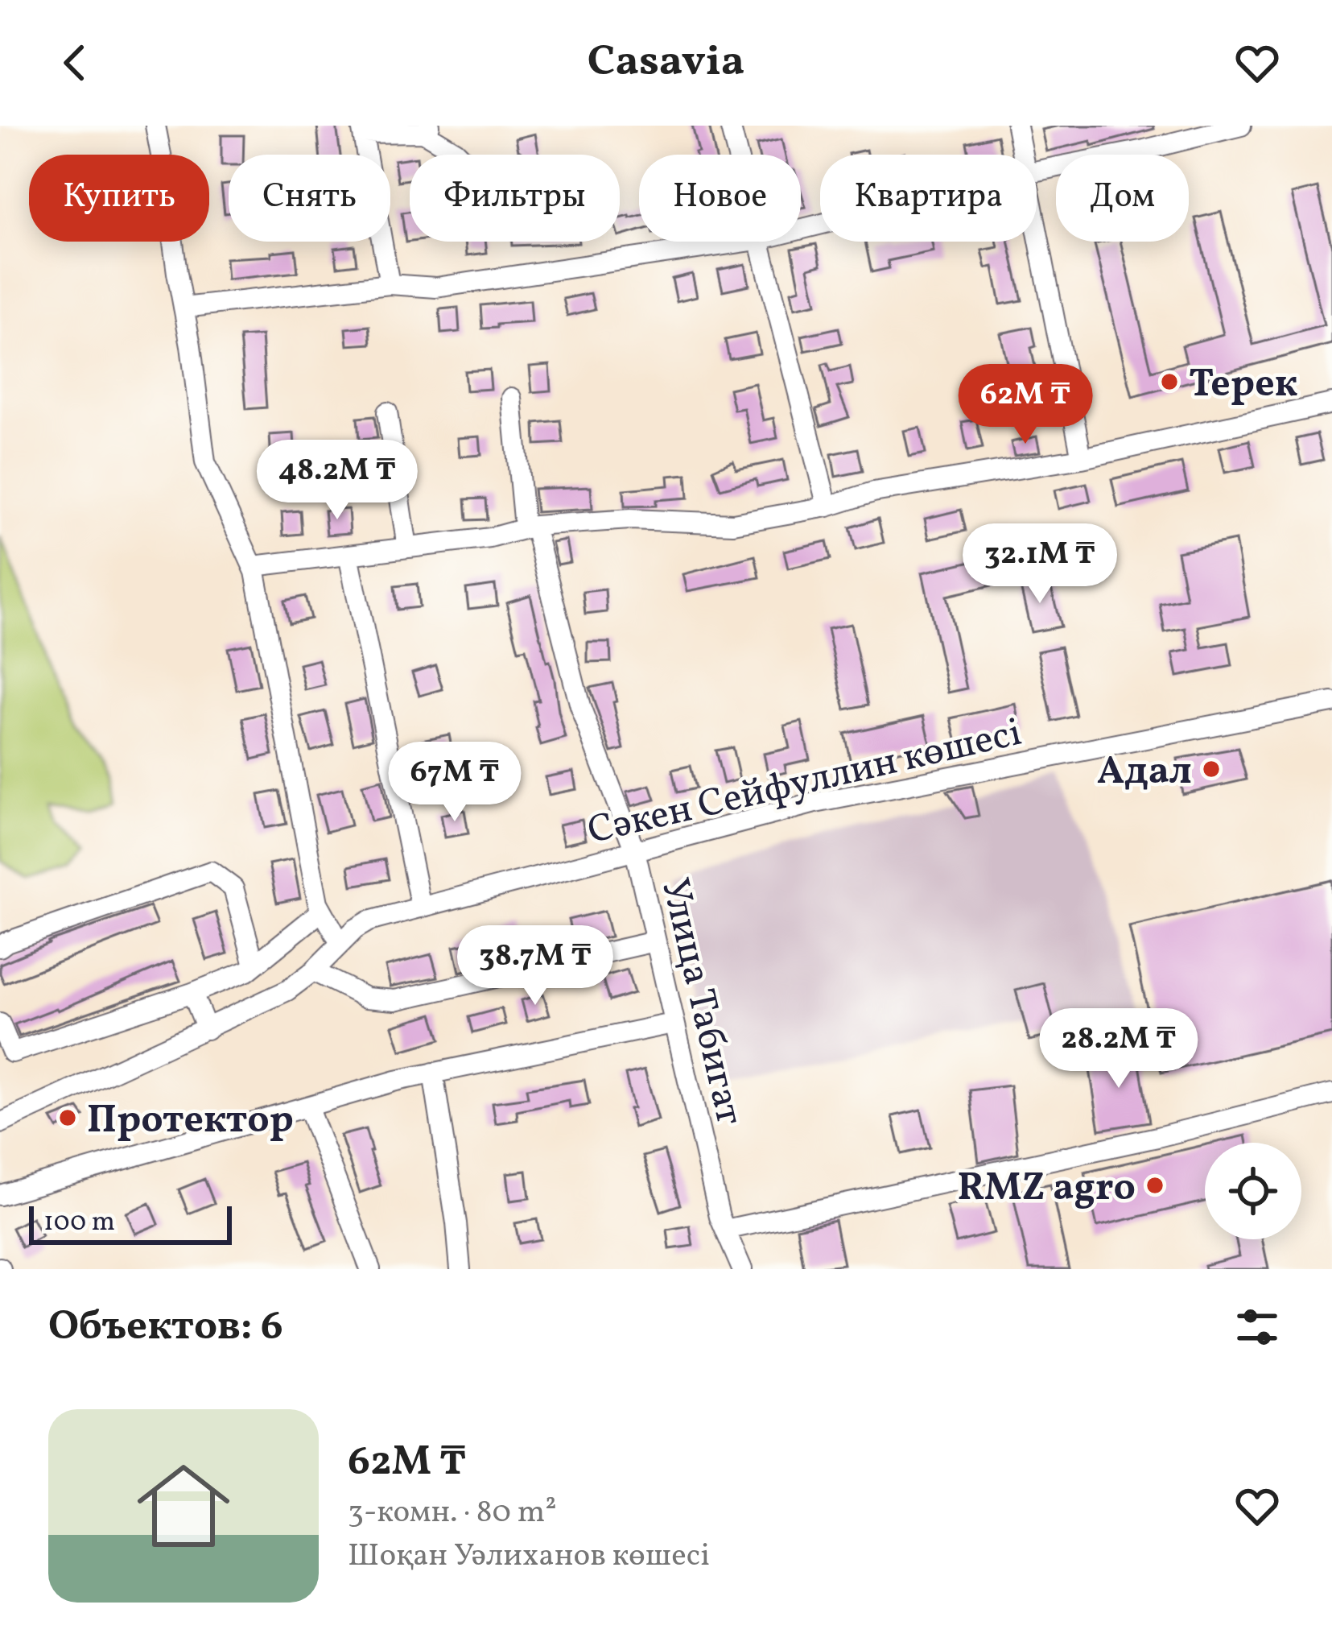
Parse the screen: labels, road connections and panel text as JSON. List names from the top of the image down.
{
  "streets": {
    "street": ["Сәкен Сейфуллин көшесі", "Улица Табигат"]
  },
  "crossings": [
    ["Сәкен Сейфуллин көшесі", "Улица Табигат"]
  ],
  "places": [
    "Терек",
    "Адал",
    "Протектор",
    "RMZ agro"
  ],
  "scale_bar": "100 m",
  "page": {
    "header": "Casavia",
    "chip": [
      "Купить",
      "Снять",
      "Фильтры",
      "Новое",
      "Квартира",
      "Дом"
    ],
    "price": [
      "62M ₸",
      "48.2M ₸",
      "32.1M ₸",
      "67M ₸",
      "38.7M ₸",
      "28.2M ₸"
    ],
    "scale": "100 m",
    "heading": "Объектов: 6",
    "list": [
      {
        "name": "62M ₸",
        "note": "3-комн. · 80 m² · Шоқан Уәлиханов көшесі"
      }
    ]
  }
}
